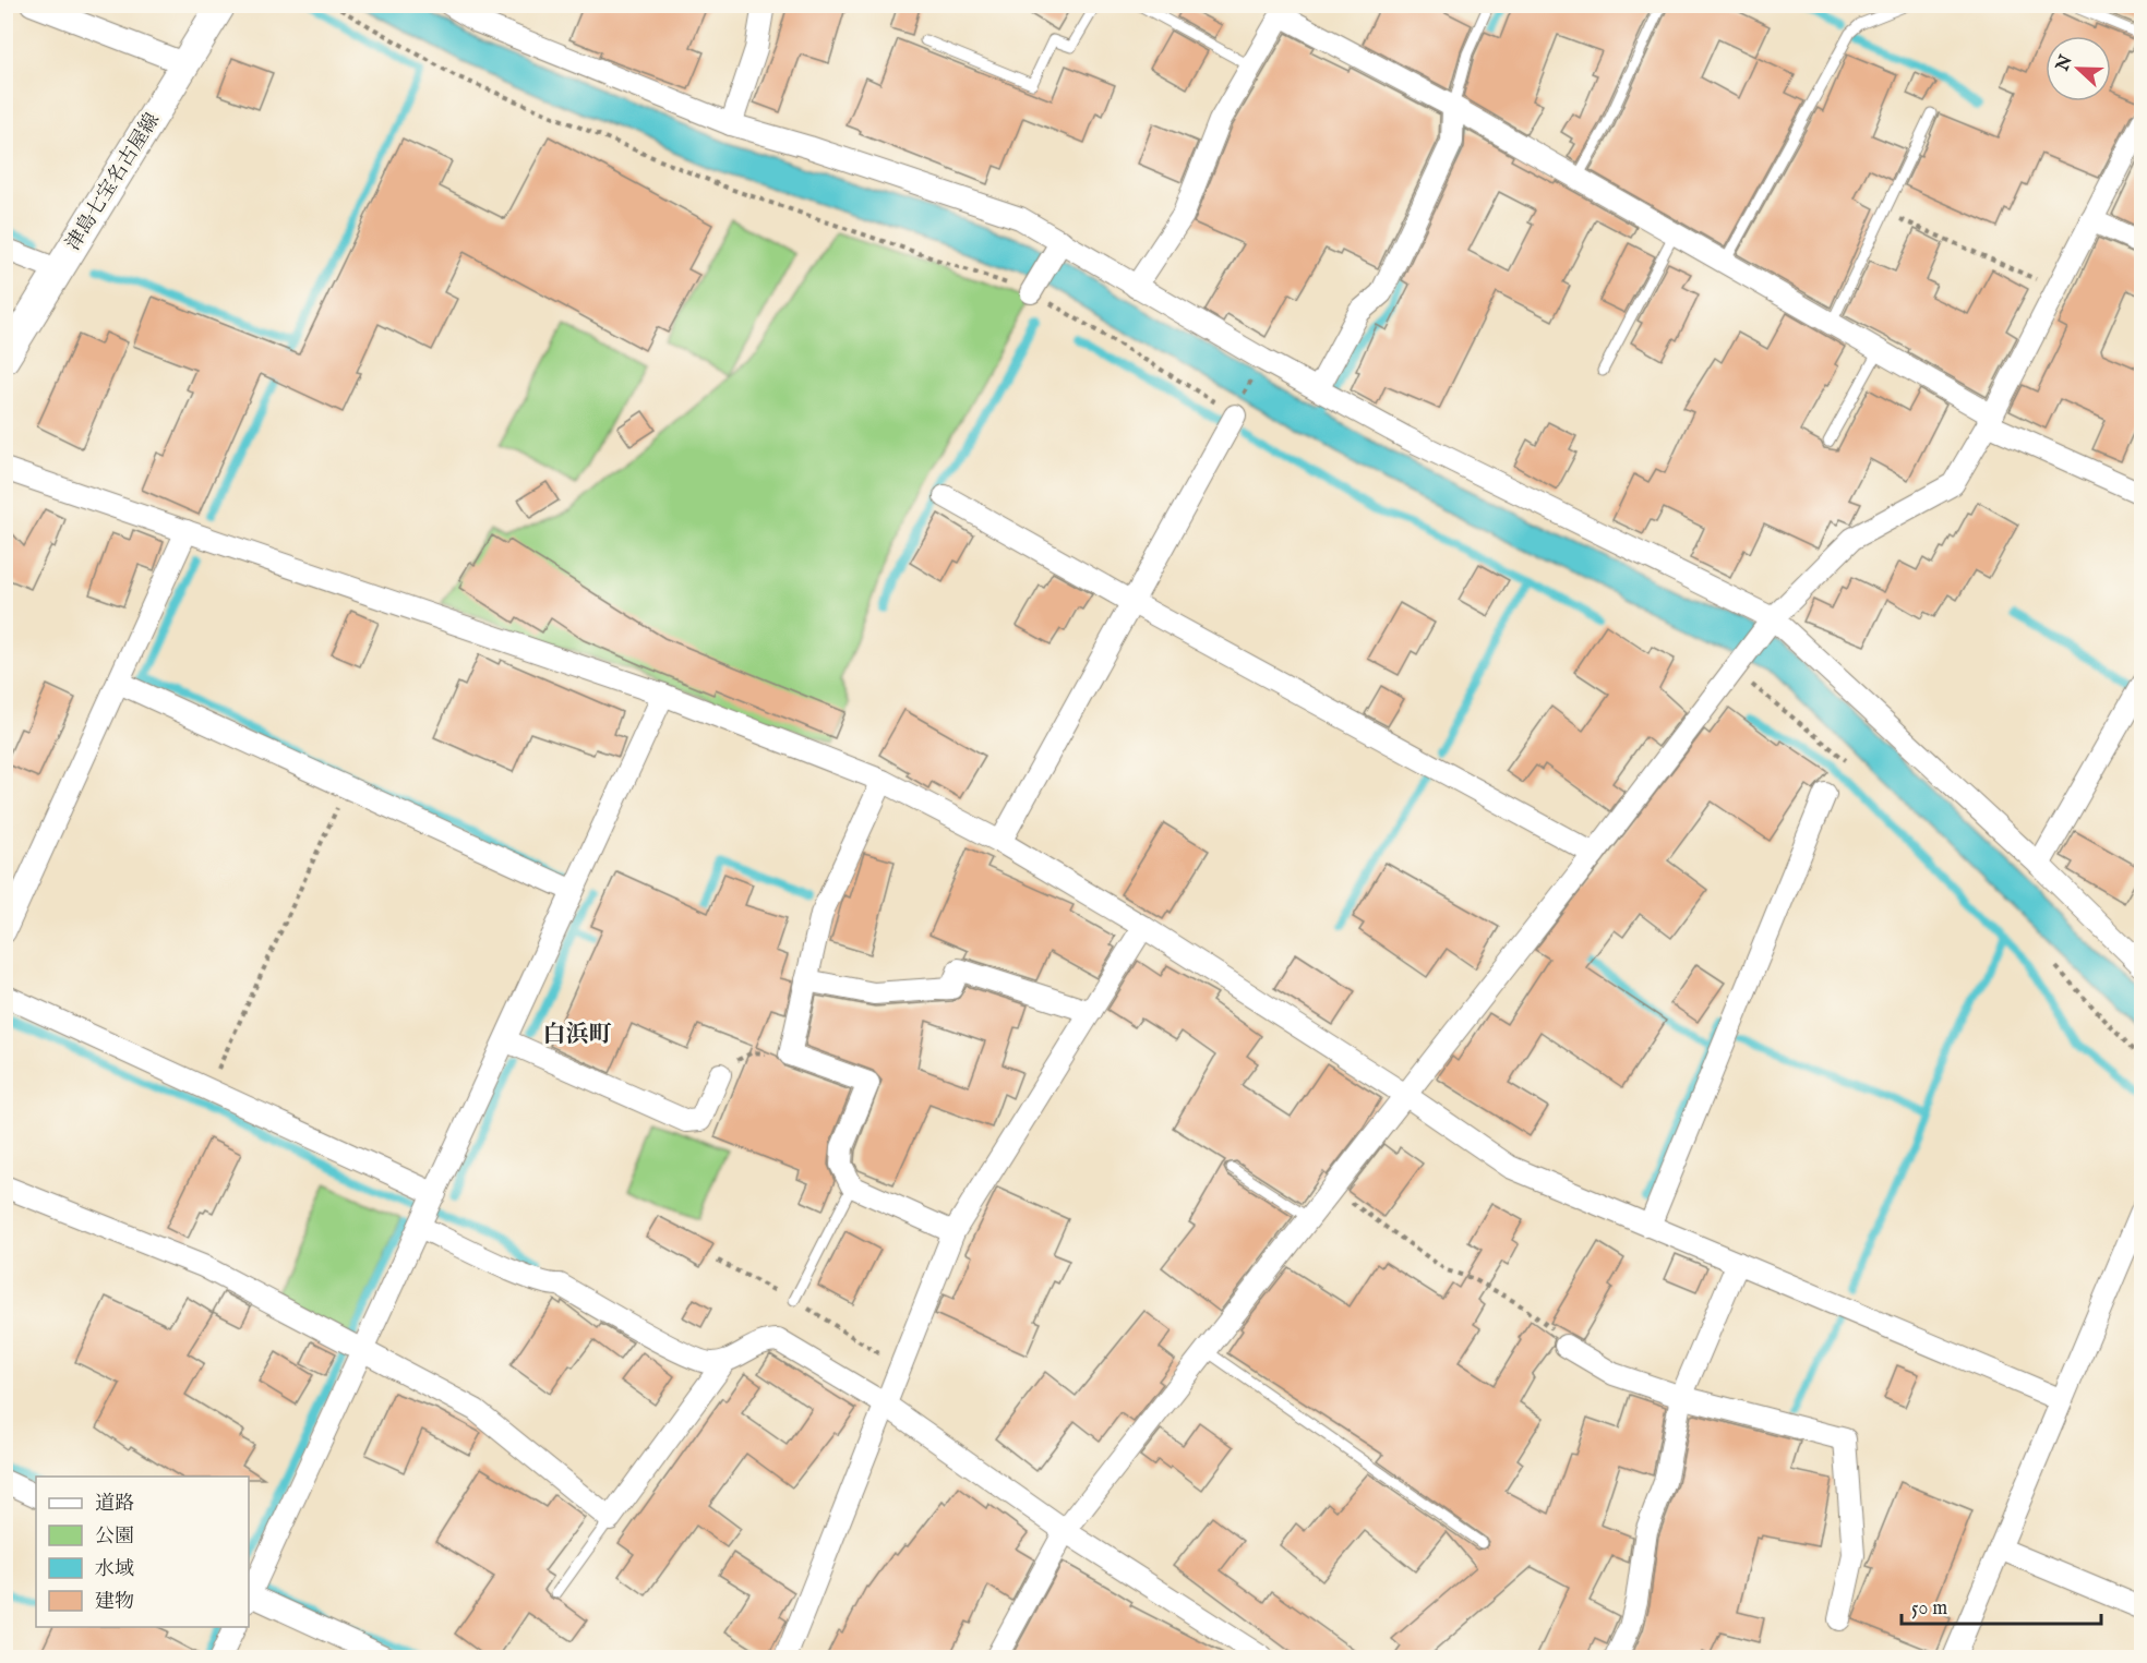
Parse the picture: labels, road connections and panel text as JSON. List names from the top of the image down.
{
  "streets": {
    "main road": ["津島七宝名古屋線"]
  },
  "districts": ["白浜町"],
  "legend": [
    "道路",
    "公園",
    "水域",
    "建物"
  ],
  "scale_bar": "50 m",
  "north": "left"
}
